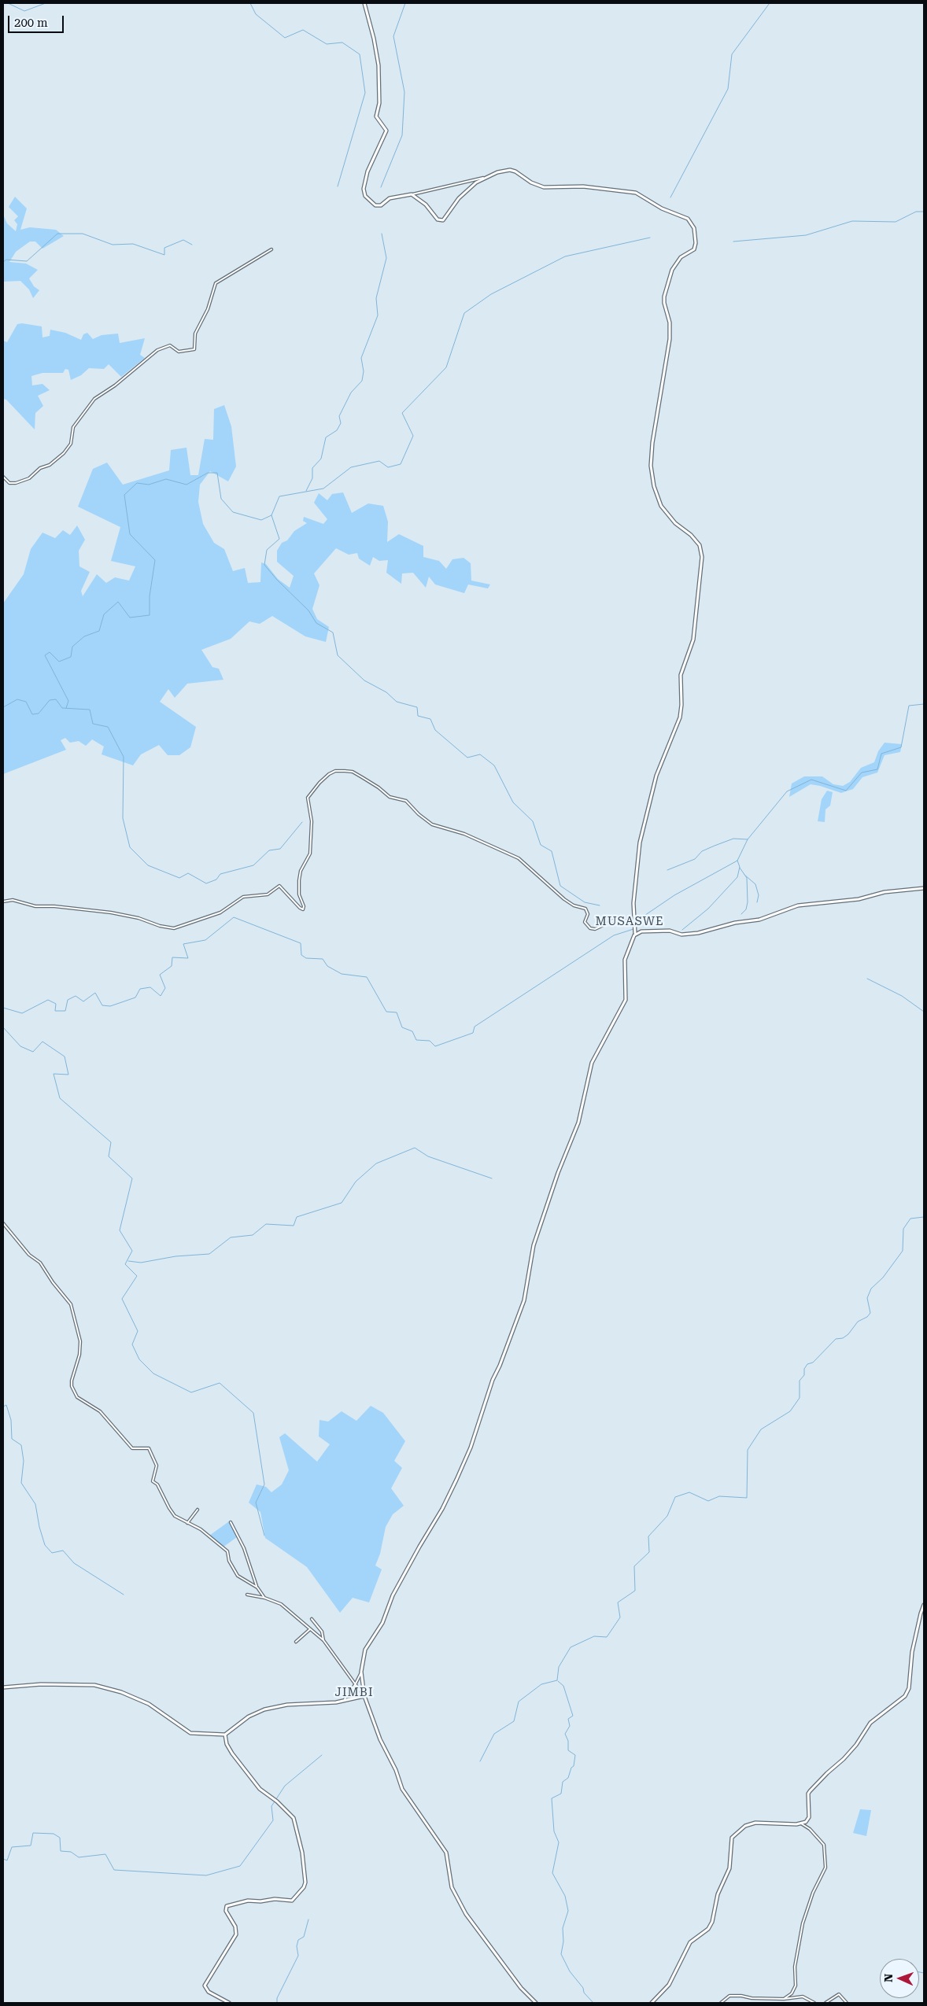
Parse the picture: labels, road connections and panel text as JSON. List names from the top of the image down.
{
  "districts": ["MUSASWE", "JIMBI"],
  "scale_bar": "200 m",
  "north": "left"
}
